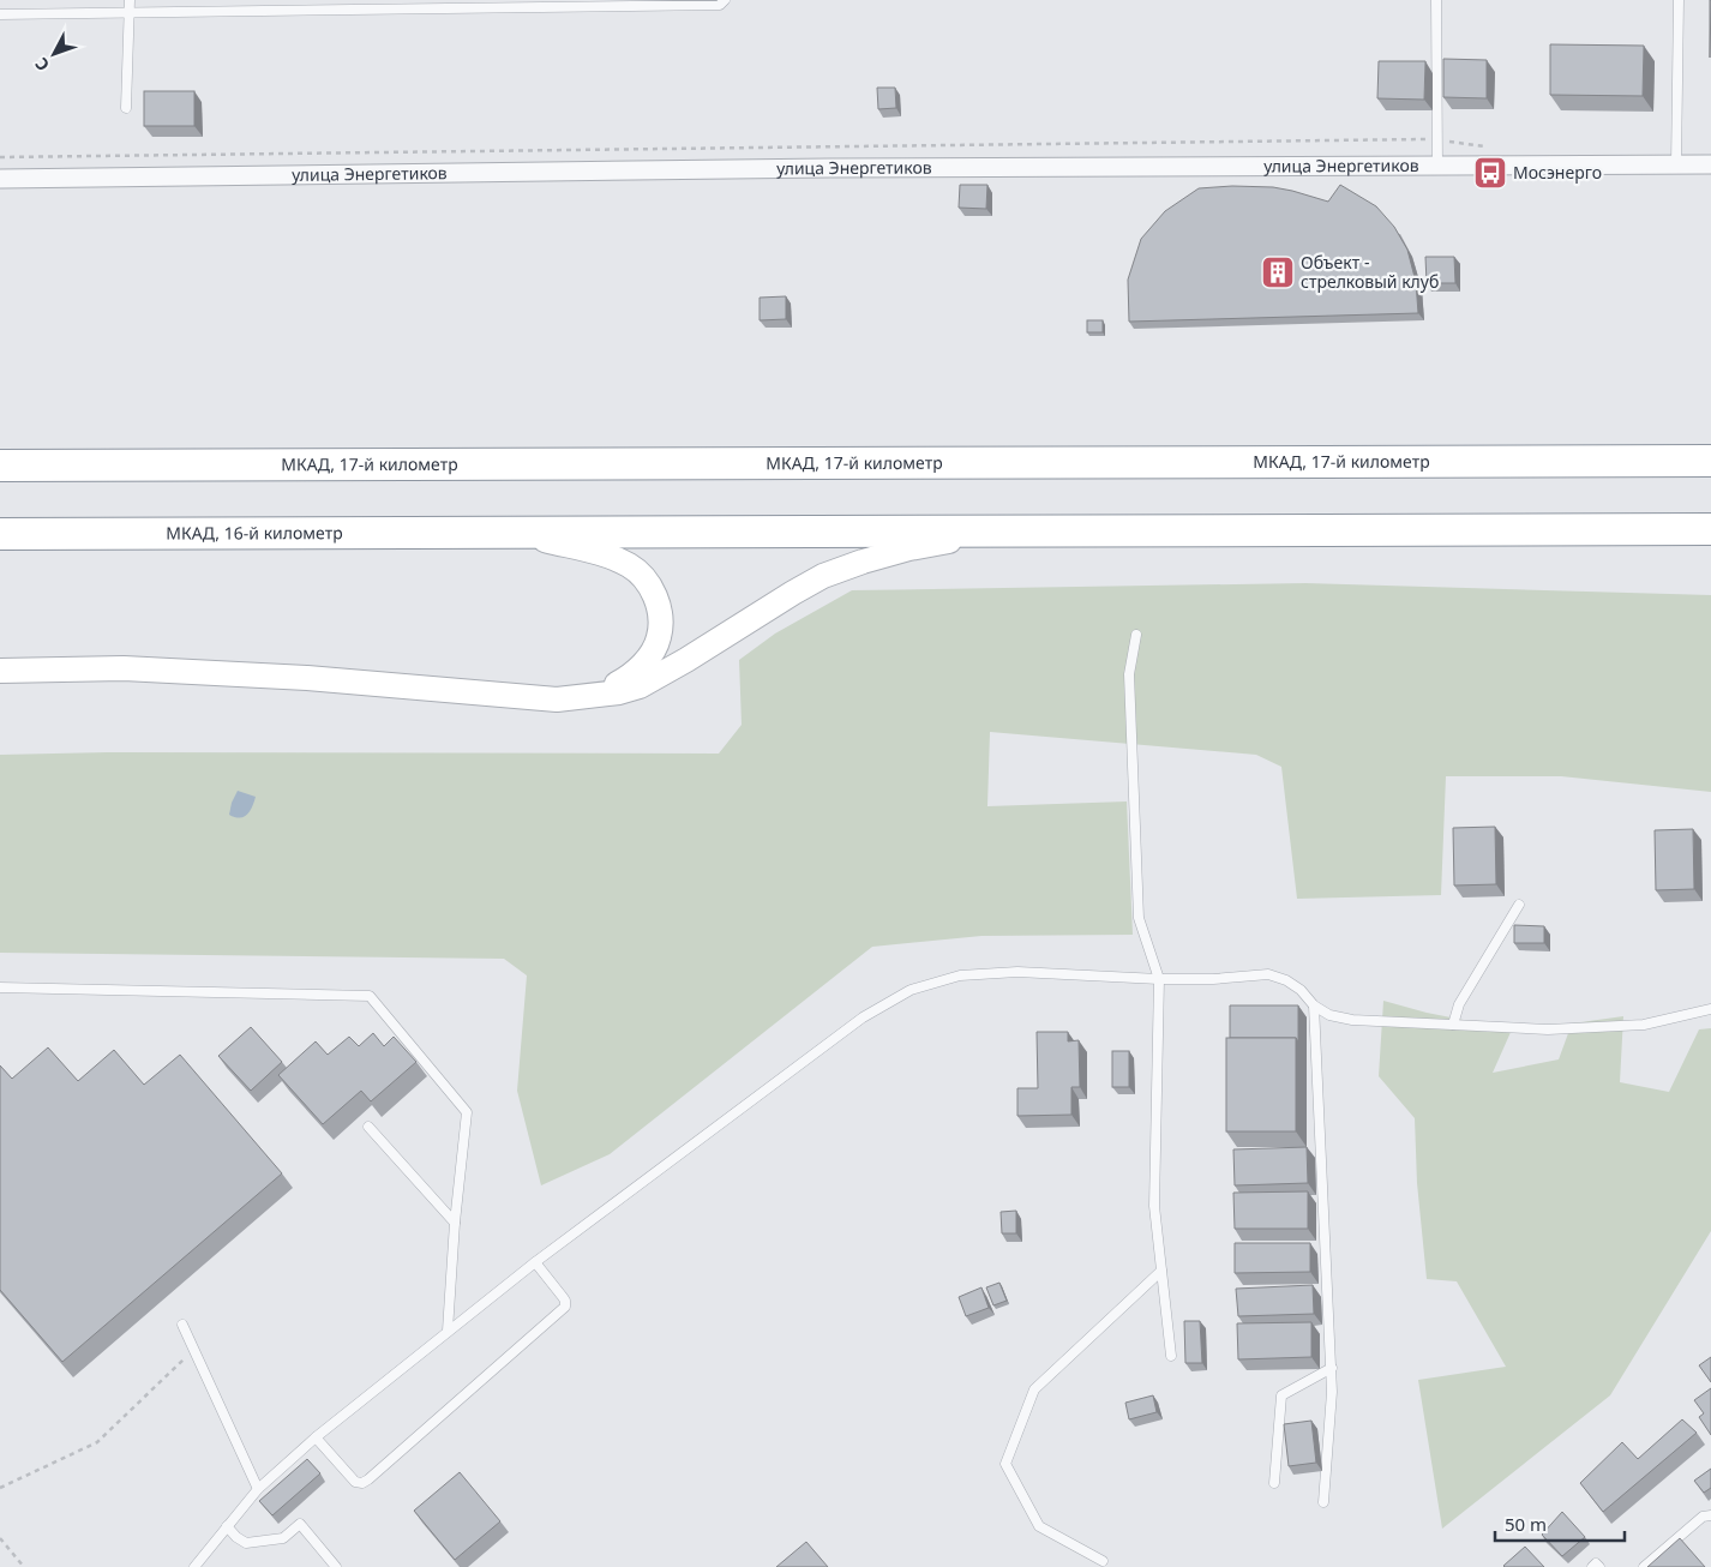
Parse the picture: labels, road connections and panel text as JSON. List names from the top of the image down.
{
  "streets": {
    "highway": ["МКАД, 17-й километр", "МКАД, 16-й километр"],
    "street": ["улица Энергетиков"]
  },
  "places": {
    "bus stop": ["Мосэнерго"],
    "building": ["Объект - стрелковый клуб"]
  },
  "scale_bar": "50 m",
  "north": "bottom left"
}
